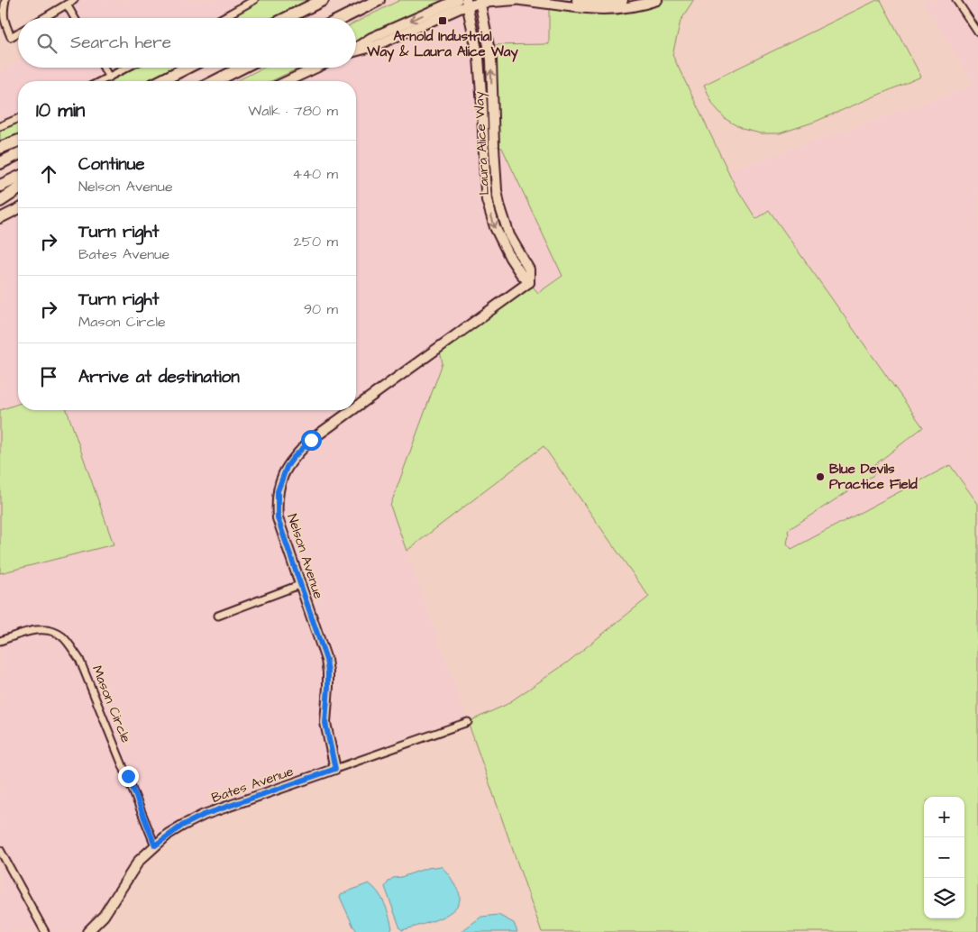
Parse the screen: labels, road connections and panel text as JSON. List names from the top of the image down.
{
  "streets": {
    "street": [
      "Laura Alice Way",
      "Nelson Avenue",
      "Mason Circle",
      "Bates Avenue"
    ]
  },
  "crossings": [
    ["Laura Alice Way", "Nelson Avenue"],
    ["Nelson Avenue", "Bates Avenue"],
    ["Mason Circle", "Bates Avenue"]
  ],
  "places": {
    "transit": ["Arnold Industrial Way & Laura Alice Way"],
    "other": ["Blue Devils Practice Field"]
  },
  "page": {
    "search": "Search here",
    "heading": ["10 min", "Walk · 780 m"],
    "list": [
      ["Continue", "Nelson Avenue", "440 m"],
      ["Turn right", "Bates Avenue", "250 m"],
      ["Turn right", "Mason Circle", "90 m"],
      "Arrive at destination"
    ],
    "map_buttons": ["+", "−"]
  }
}
